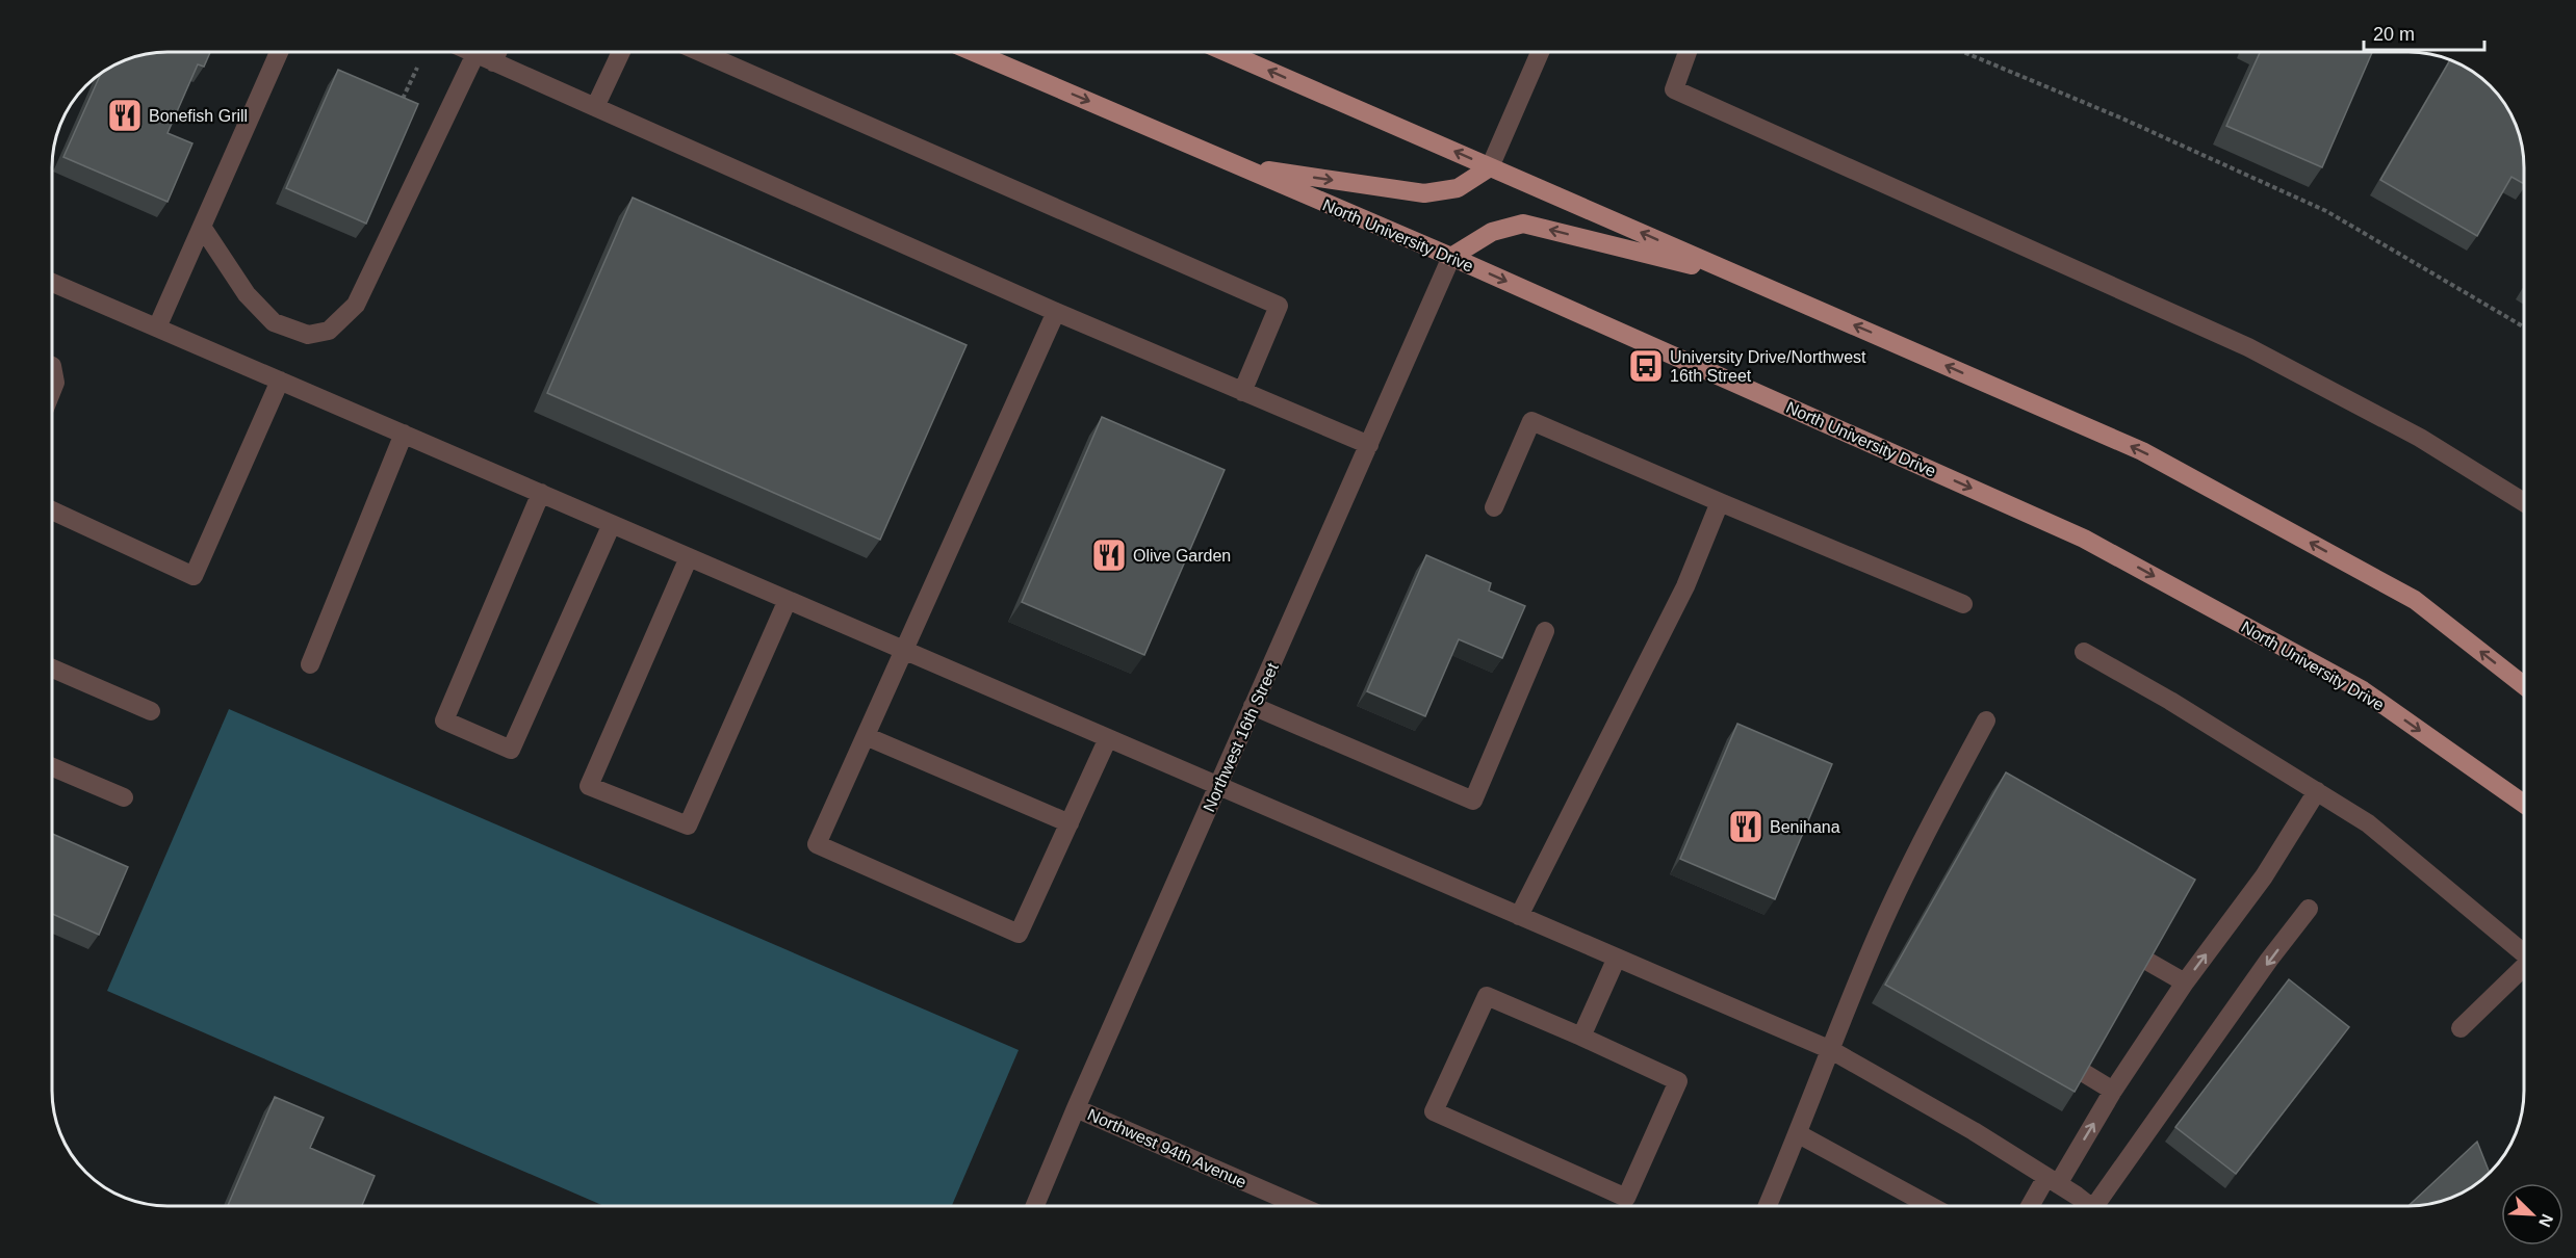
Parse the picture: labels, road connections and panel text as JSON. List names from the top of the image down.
{
  "streets": {
    "main road": ["North University Drive"],
    "street": ["Northwest 16th Street", "Northwest 94th Avenue"]
  },
  "crossings": [
    ["North University Drive", "Northwest 16th Street"],
    ["Northwest 16th Street", "Northwest 94th Avenue"]
  ],
  "places": {
    "restaurant": ["Bonefish Grill", "Olive Garden", "Benihana"],
    "bus stop": ["University Drive/Northwest 16th Street"]
  },
  "scale_bar": "20 m",
  "north": "bottom right"
}
